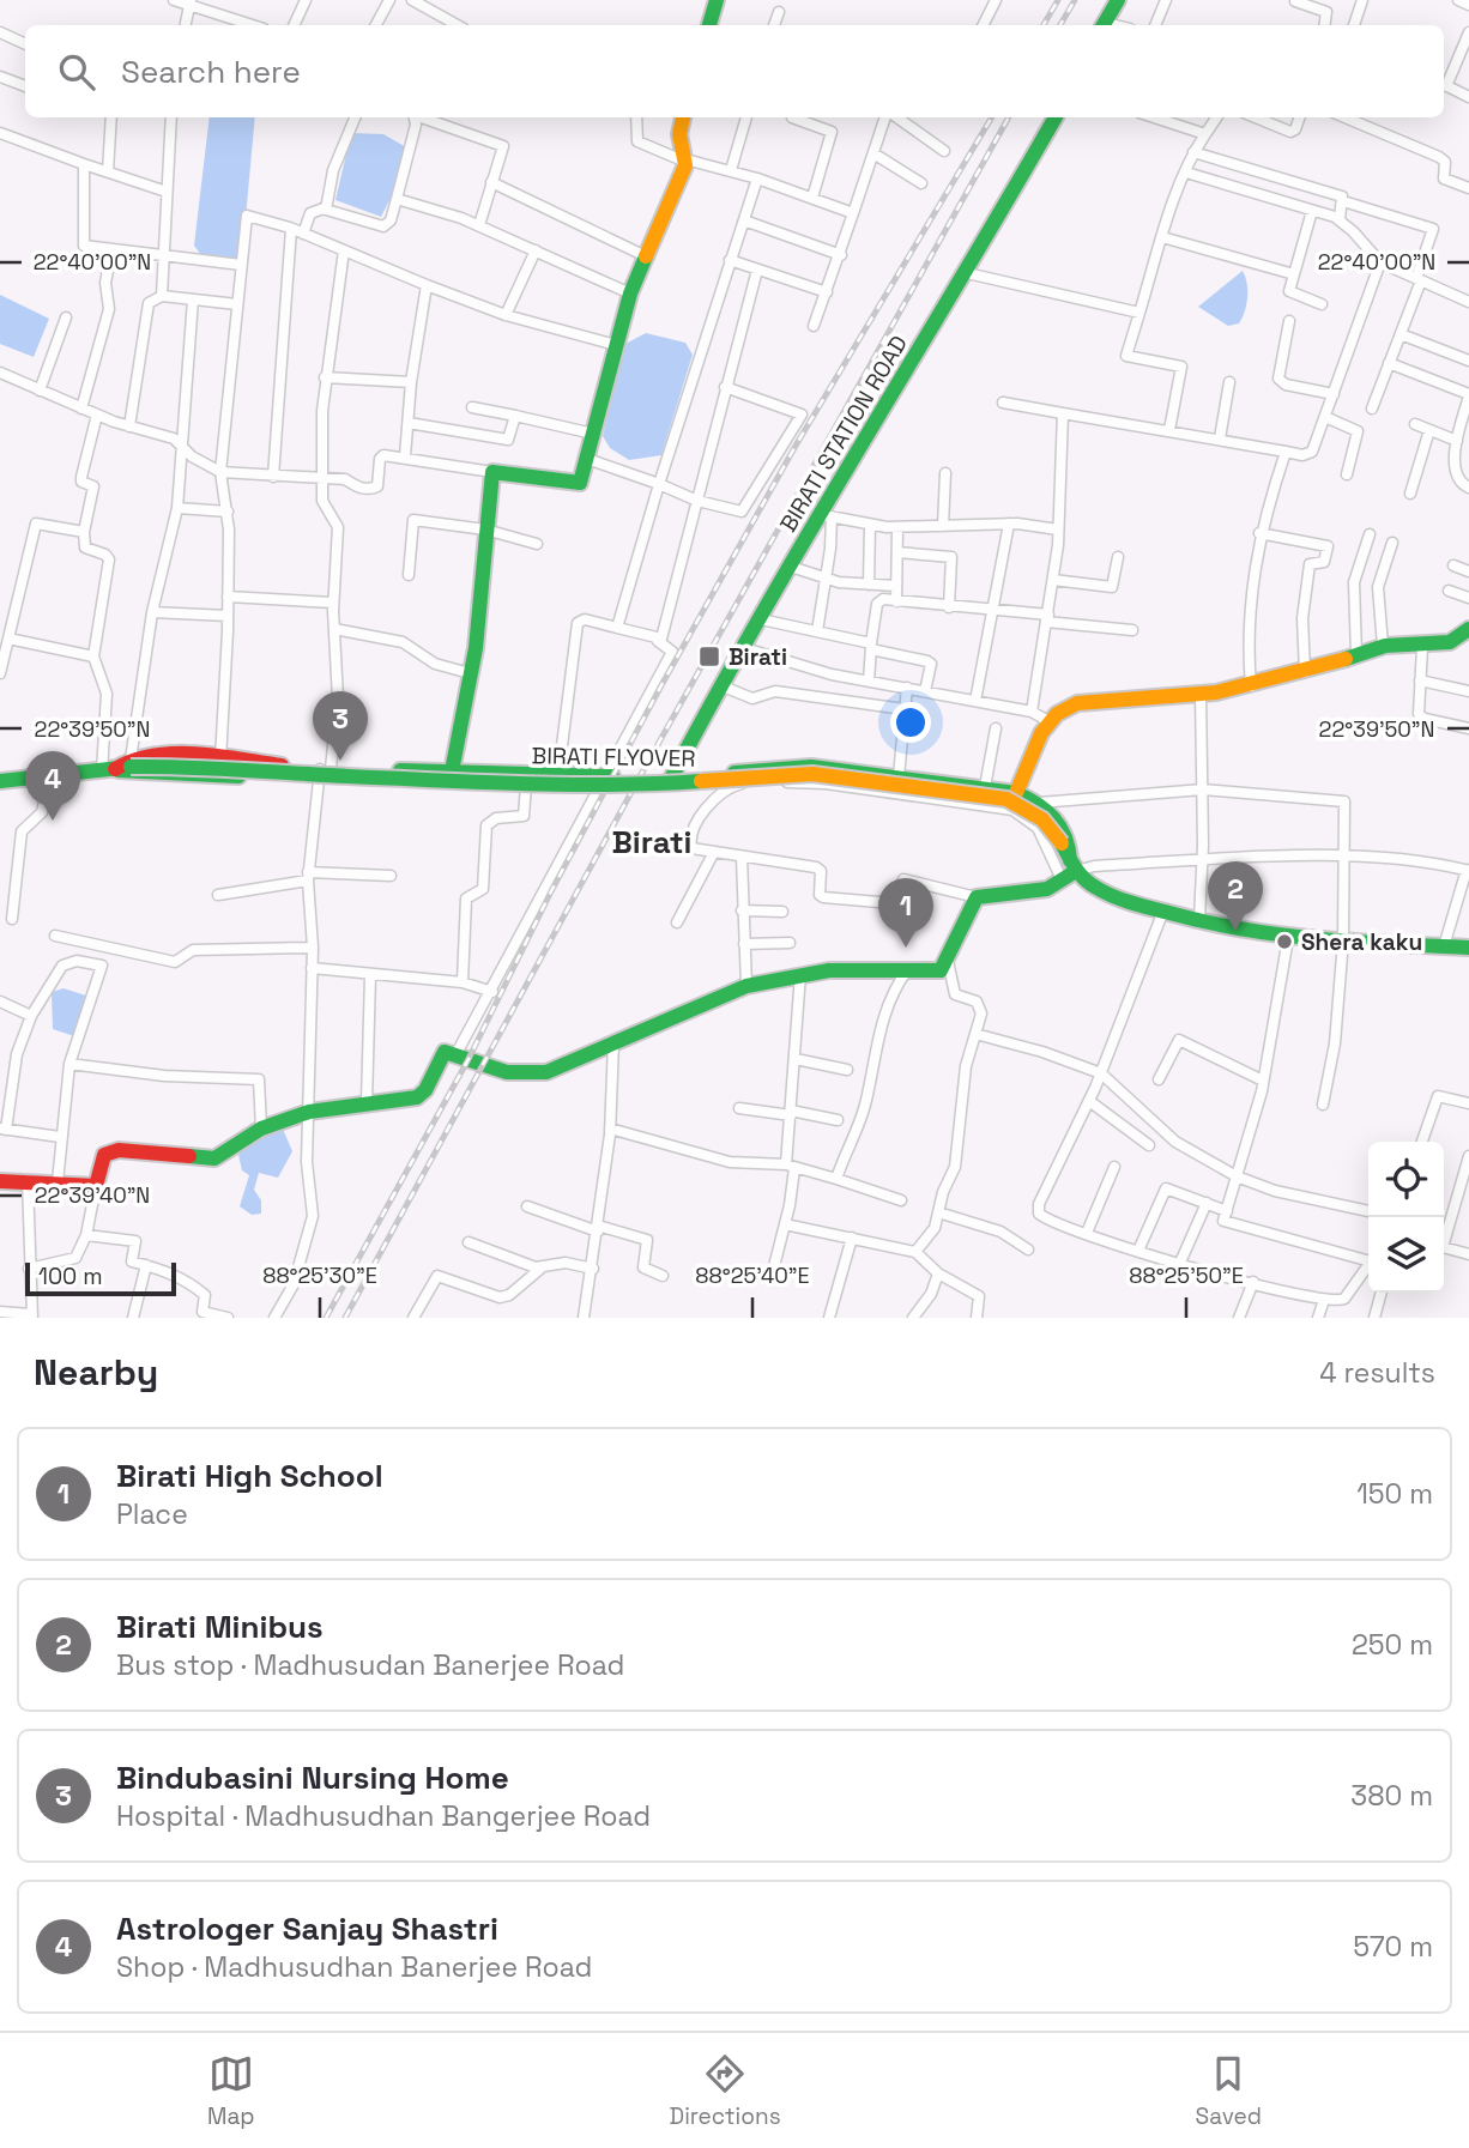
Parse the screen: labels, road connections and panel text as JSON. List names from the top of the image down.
{
  "streets": {
    "street": ["BIRATI STATION ROAD", "BIRATI FLYOVER"]
  },
  "districts": ["Birati"],
  "places": {
    "transit": ["Birati"],
    "other": ["Shera kaku"]
  },
  "scale_bar": "100 m",
  "page": {
    "search": "Search here",
    "pins": [
      "3",
      "4",
      "2",
      "1"
    ],
    "scale": "100 m",
    "heading": ["Nearby", "4 results"],
    "list": [
      {
        "mark": "1",
        "name": "Birati High School",
        "note": "Place",
        "value": "150 m"
      },
      {
        "mark": "2",
        "name": "Birati Minibus",
        "note": "Bus stop · Madhusudan Banerjee Road",
        "value": "250 m"
      },
      {
        "mark": "3",
        "name": "Bindubasini Nursing Home",
        "note": "Hospital · Madhusudhan Bangerjee Road",
        "value": "380 m"
      },
      {
        "mark": "4",
        "name": "Astrologer Sanjay Shastri",
        "note": "Shop · Madhusudhan Banerjee Road",
        "value": "570 m"
      }
    ],
    "nav": ["Map", "Directions", "Saved"]
  },
  "coordinates": [
    "22°40'00\"N",
    "22°39'50\"N",
    "22°39'40\"N",
    "88°25'30\"E",
    "88°25'40\"E",
    "88°25'50\"E"
  ]
}
